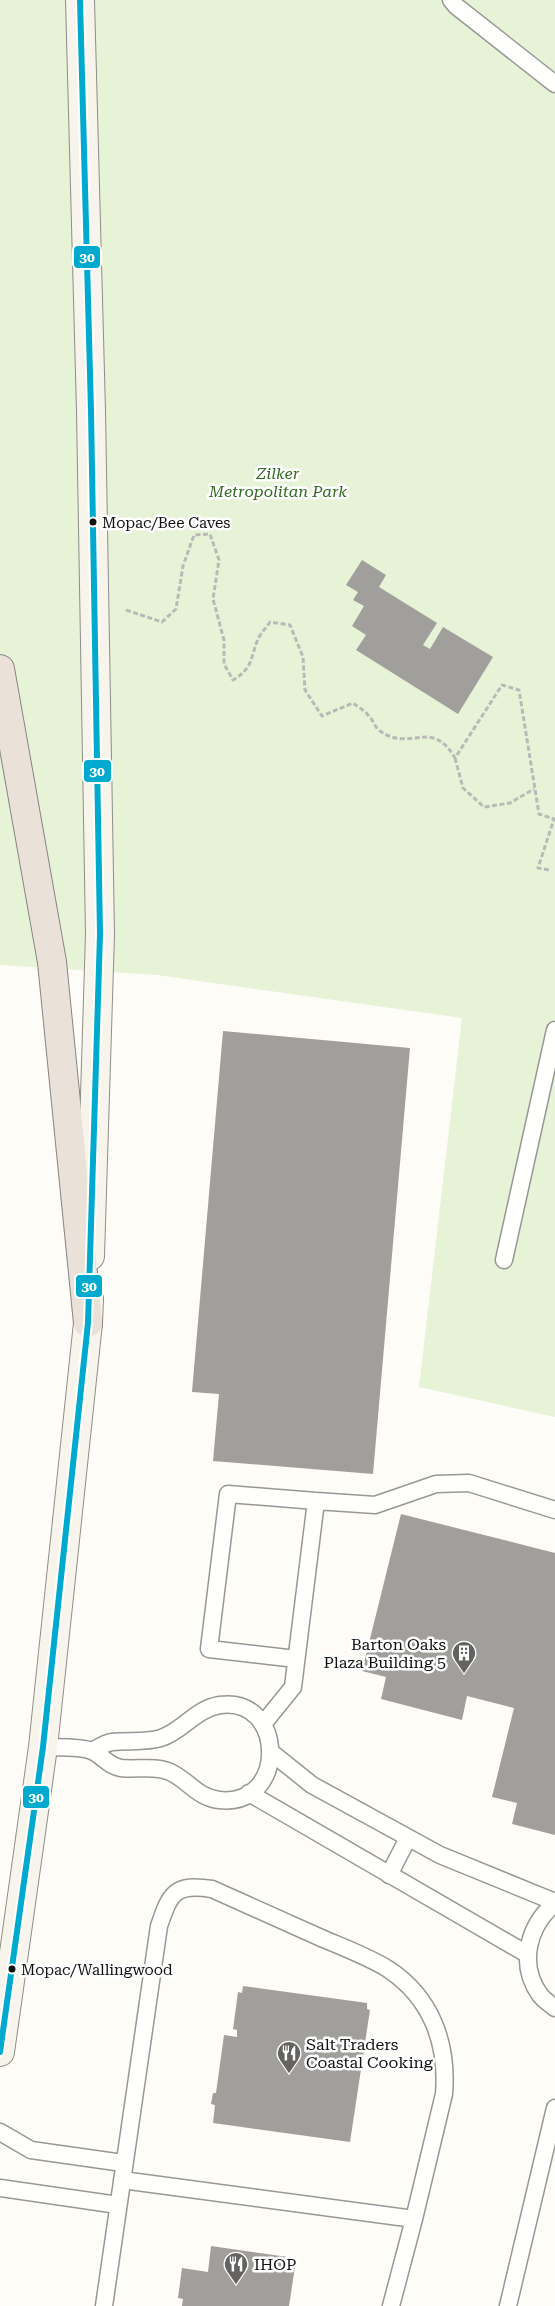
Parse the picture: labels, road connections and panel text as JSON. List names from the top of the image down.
{
  "parks": ["Zilker Metropolitan Park"],
  "places": {
    "other": ["Mopac/Bee Caves", "Mopac/Wallingwood"],
    "building": ["Barton Oaks Plaza Building 5"],
    "restaurant": ["Salt Traders Coastal Cooking", "IHOP"]
  },
  "lines": ["transit line 30"]
}
